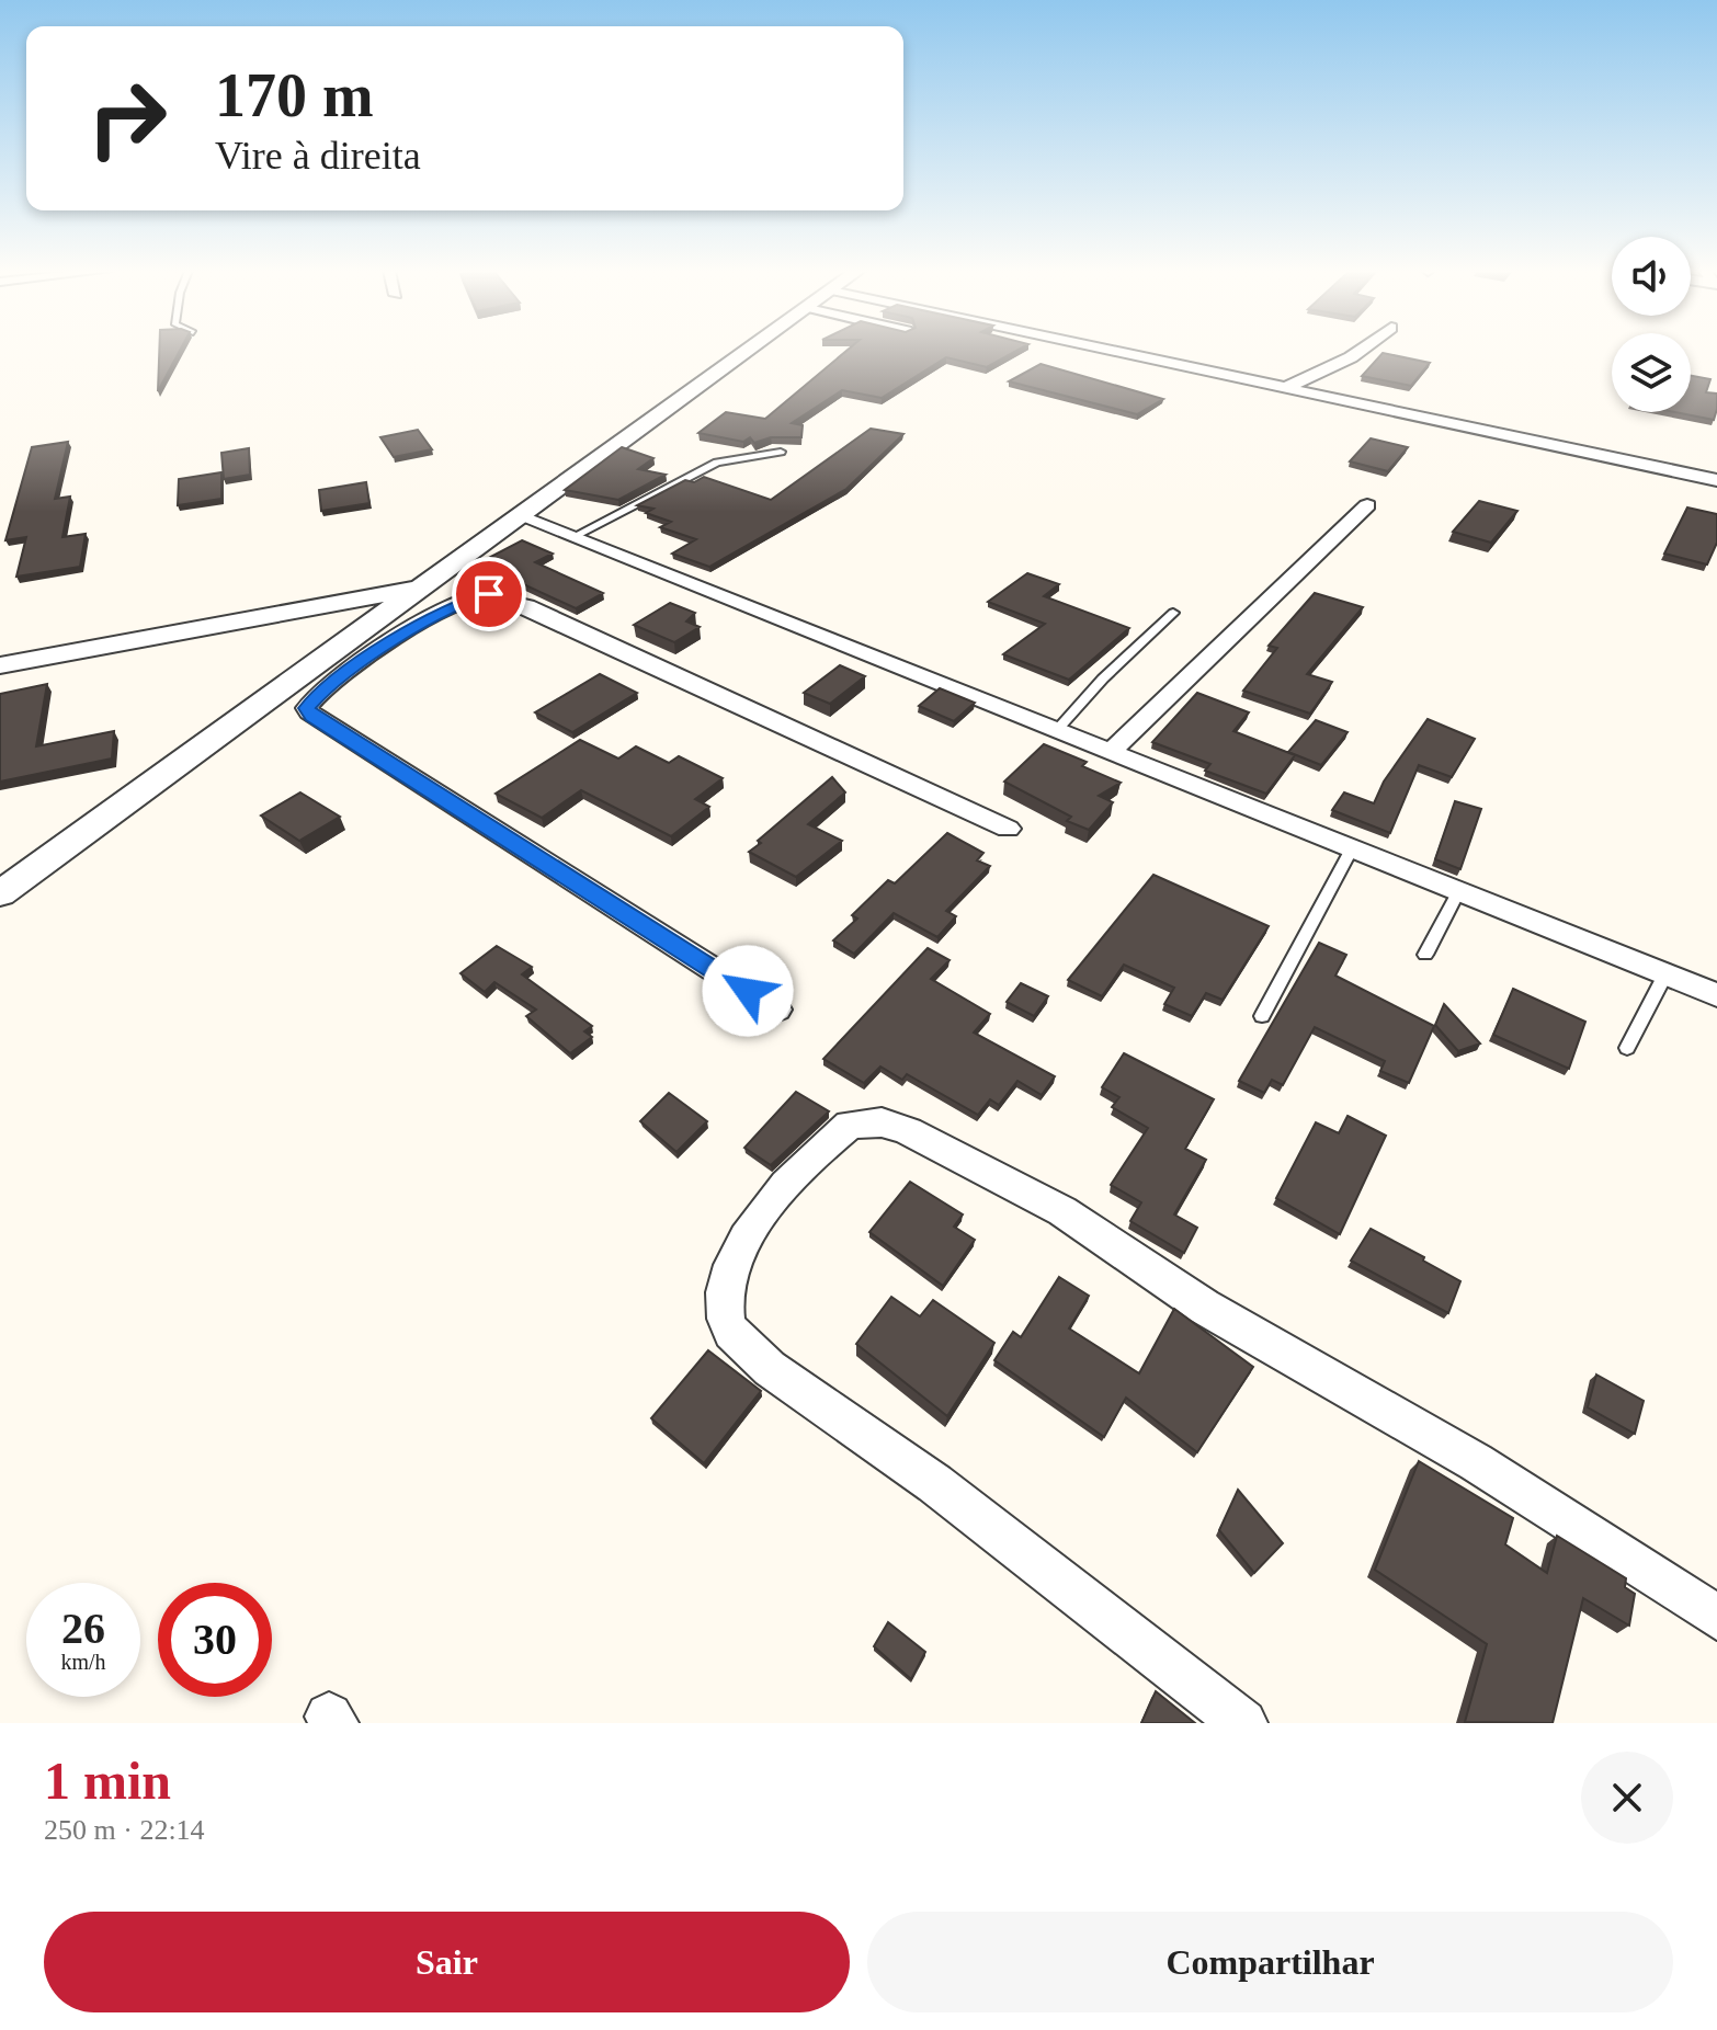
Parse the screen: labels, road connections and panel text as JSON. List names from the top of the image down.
{
  "page": {
    "turn": ["170 m", "Vire à direita"],
    "speed": "26 km/h",
    "limit": "30",
    "heading": ["1 min", "250 m · 22:14"],
    "buttons": ["Sair", "Compartilhar"]
  }
}
